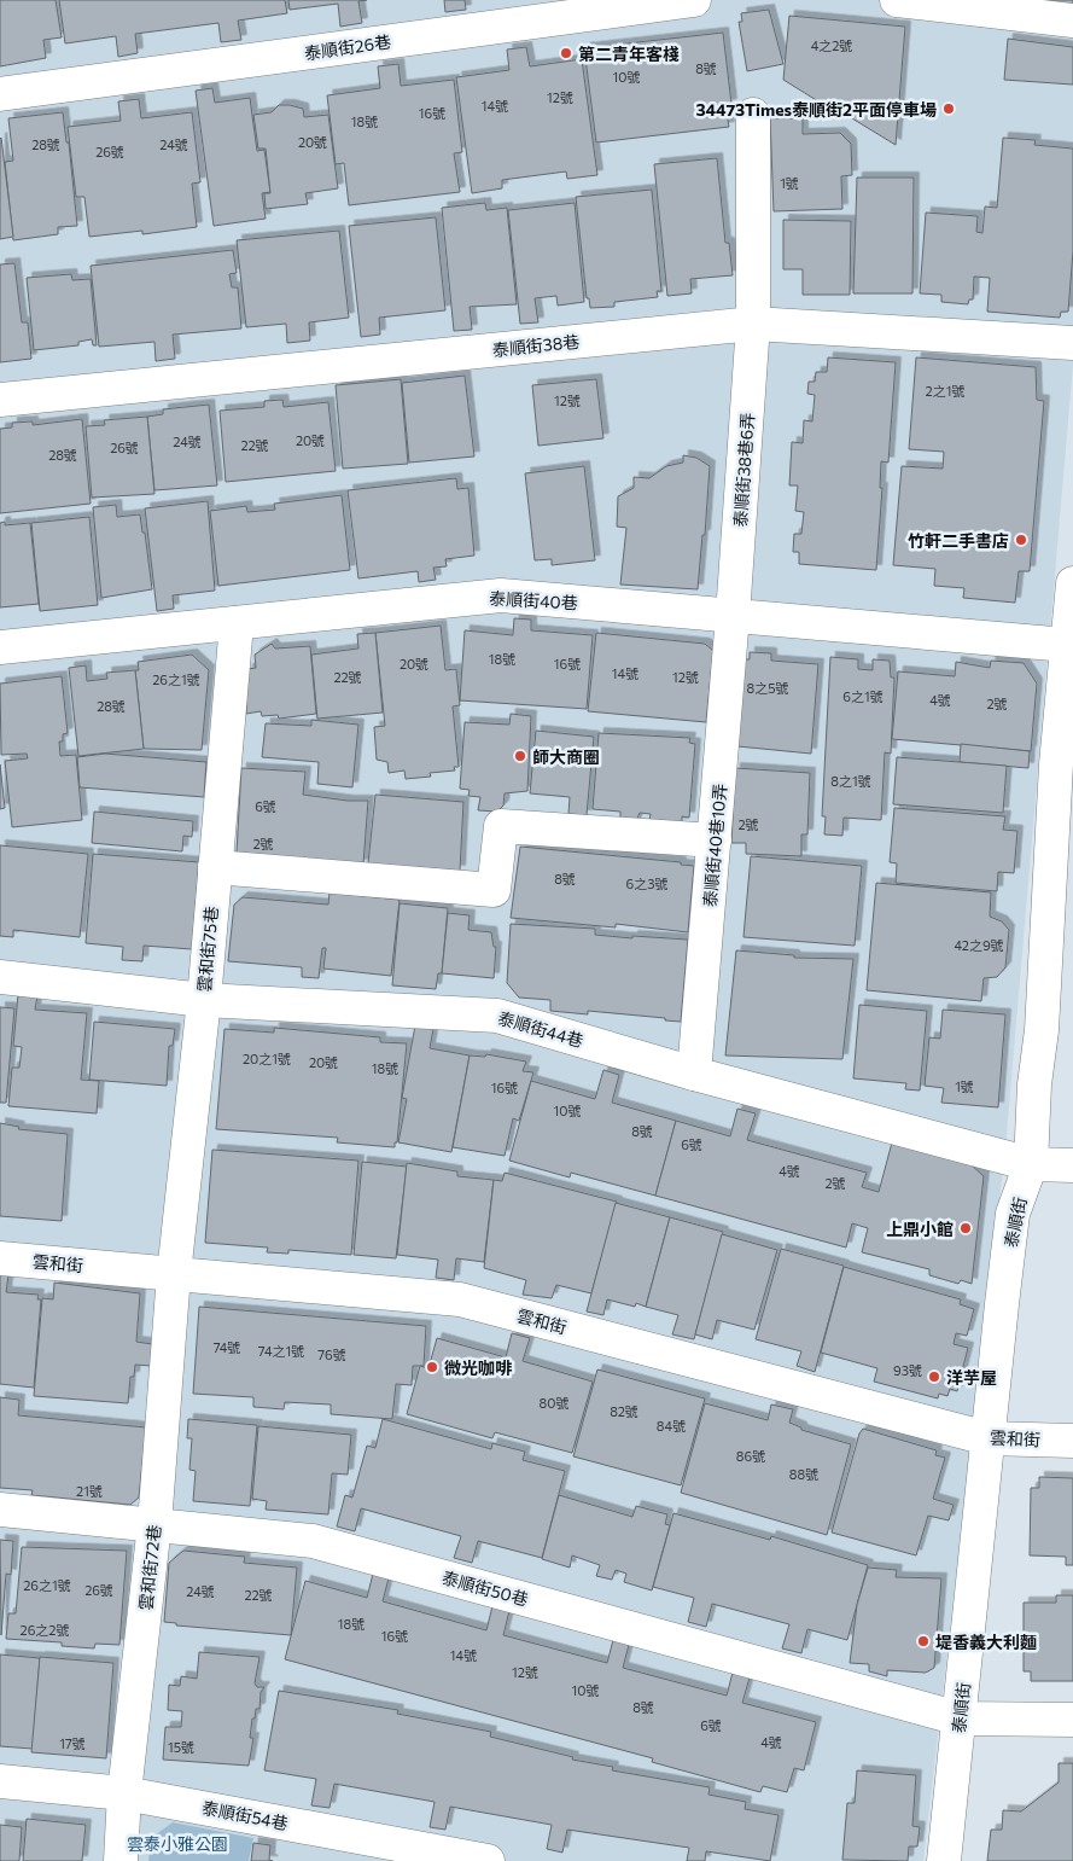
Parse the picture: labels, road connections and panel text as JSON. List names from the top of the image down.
{
  "streets": {
    "street": [
      "泰順街26巷",
      "泰順街38巷",
      "泰順街38巷6弄",
      "泰順街40巷",
      "泰順街40巷10弄",
      "雲和街75巷",
      "泰順街44巷",
      "泰順街",
      "雲和街",
      "雲和街72巷",
      "泰順街50巷",
      "泰順街54巷"
    ]
  },
  "crossings": [
    ["泰順街38巷", "泰順街38巷6弄"],
    ["泰順街38巷6弄", "泰順街40巷"],
    ["泰順街38巷6弄", "泰順街40巷10弄"],
    ["泰順街40巷", "泰順街40巷10弄"],
    ["泰順街40巷", "雲和街75巷"],
    ["泰順街40巷", "泰順街"],
    ["泰順街40巷10弄", "泰順街44巷"],
    ["雲和街75巷", "泰順街44巷"],
    ["雲和街75巷", "雲和街"],
    ["雲和街75巷", "雲和街72巷"],
    ["泰順街44巷", "泰順街"],
    ["泰順街", "雲和街"],
    ["泰順街", "泰順街50巷"],
    ["雲和街", "雲和街72巷"],
    ["雲和街72巷", "泰順街50巷"],
    ["雲和街72巷", "泰順街54巷"]
  ],
  "parks": ["雲泰小雅公園"],
  "places": [
    "第二青年客棧",
    "34473Times泰順街2平面停車場",
    "竹軒二手書店",
    "師大商圈",
    "上鼎小館",
    "微光咖啡",
    "洋芋屋",
    "堤香義大利麵"
  ],
  "house_numbers": [
    "4之2號",
    "8號",
    "10號",
    "12號",
    "14號",
    "16號",
    "18號",
    "20號",
    "28號",
    "24號",
    "26號",
    "1號",
    "2之1號",
    "12號",
    "20號",
    "24號",
    "22號",
    "26號",
    "28號",
    "18號",
    "20號",
    "16號",
    "14號",
    "22號",
    "12號",
    "26之1號",
    "8之5號",
    "6之1號",
    "4號",
    "2號",
    "28號",
    "8之1號",
    "6號",
    "2號",
    "2號",
    "8號",
    "6之3號",
    "42之9號",
    "20之1號",
    "20號",
    "18號",
    "1號",
    "16號",
    "10號",
    "8號",
    "6號",
    "4號",
    "2號",
    "74號",
    "74之1號",
    "76號",
    "93號",
    "80號",
    "82號",
    "84號",
    "86號",
    "88號",
    "21號",
    "26之1號",
    "26號",
    "24號",
    "22號",
    "18號",
    "26之2號",
    "16號",
    "14號",
    "12號",
    "10號",
    "8號",
    "6號",
    "4號",
    "17號",
    "15號"
  ]
}
